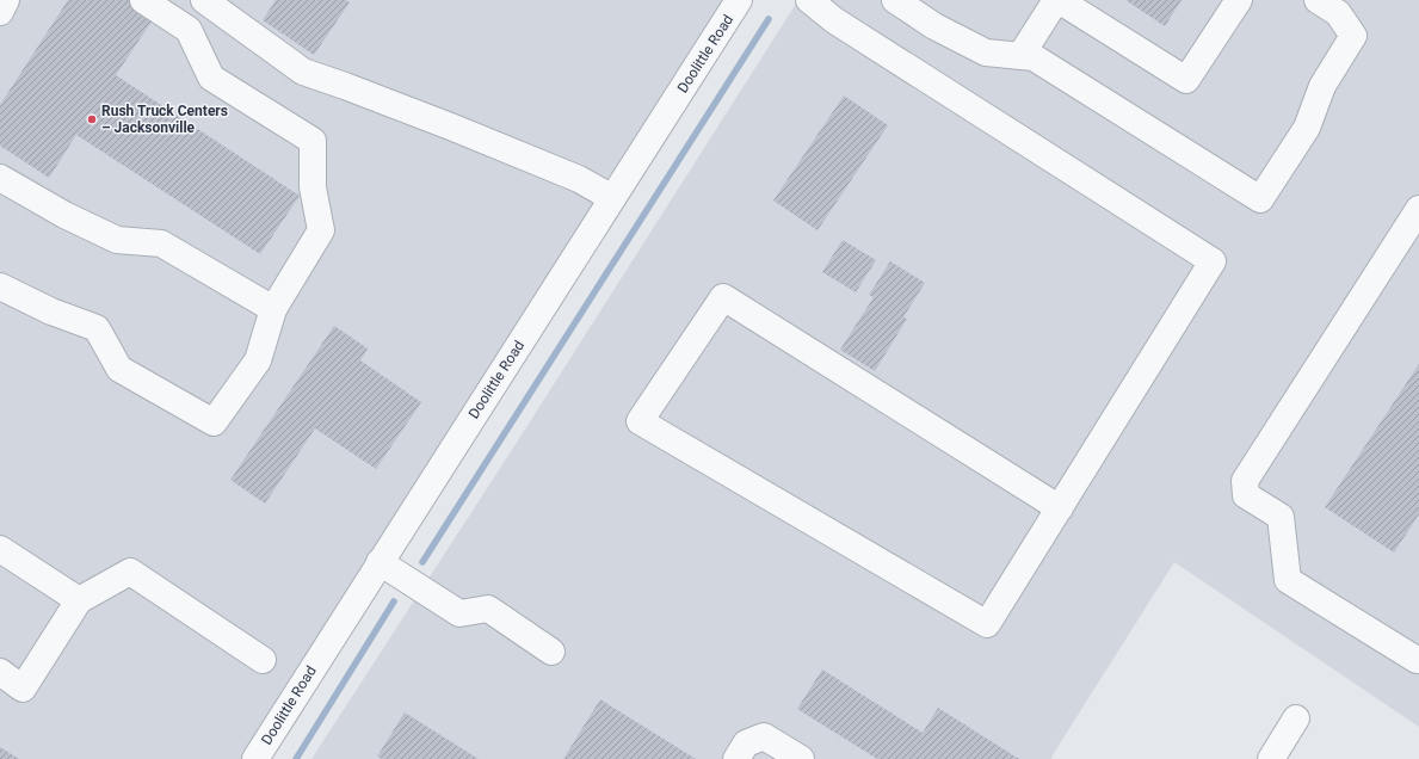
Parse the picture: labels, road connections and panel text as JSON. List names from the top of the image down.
{
  "streets": {
    "street": ["Doolittle Road"]
  },
  "places": ["Rush Truck Centers – Jacksonville"]
}
